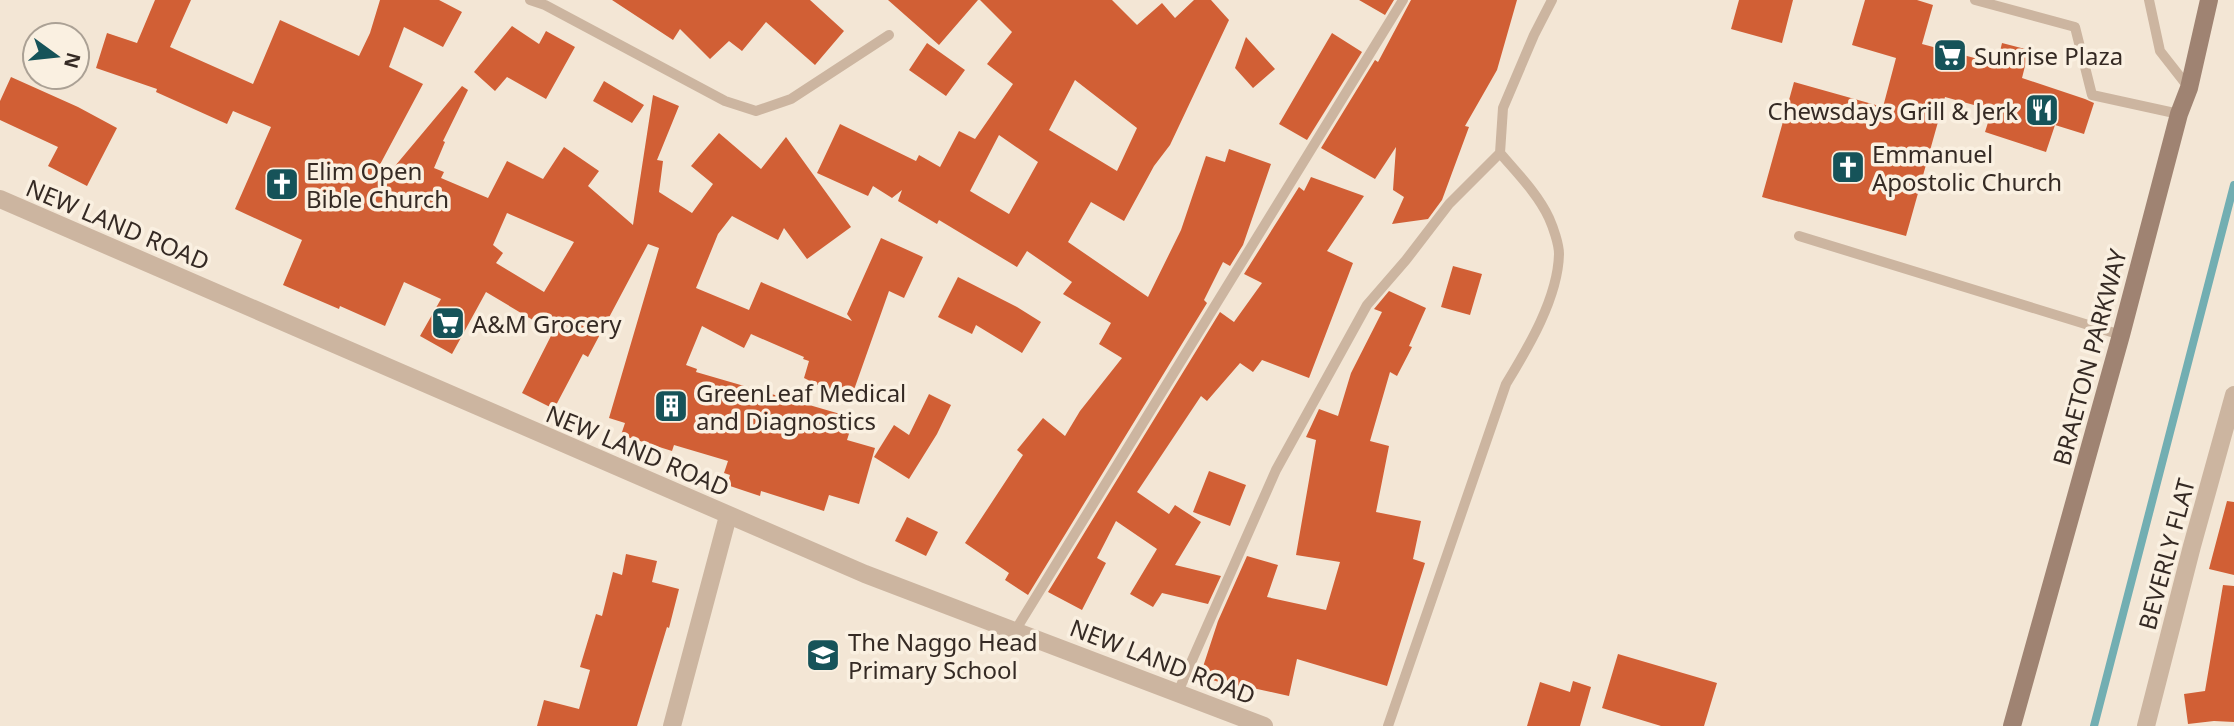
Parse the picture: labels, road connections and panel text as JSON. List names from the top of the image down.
{
  "streets": {
    "main road": ["BRAETON PARKWAY"],
    "street": ["NEW LAND ROAD", "BEVERLY FLAT"]
  },
  "places": {
    "supermarket": ["Sunrise Plaza", "A&M Grocery"],
    "restaurant": ["Chewsdays Grill & Jerk"],
    "church": ["Emmanuel Apostolic Church", "Elim Open Bible Church"],
    "building": ["GreenLeaf Medical and Diagnostics"],
    "school or university": ["The Naggo Head Primary School"]
  },
  "north": "right"
}
